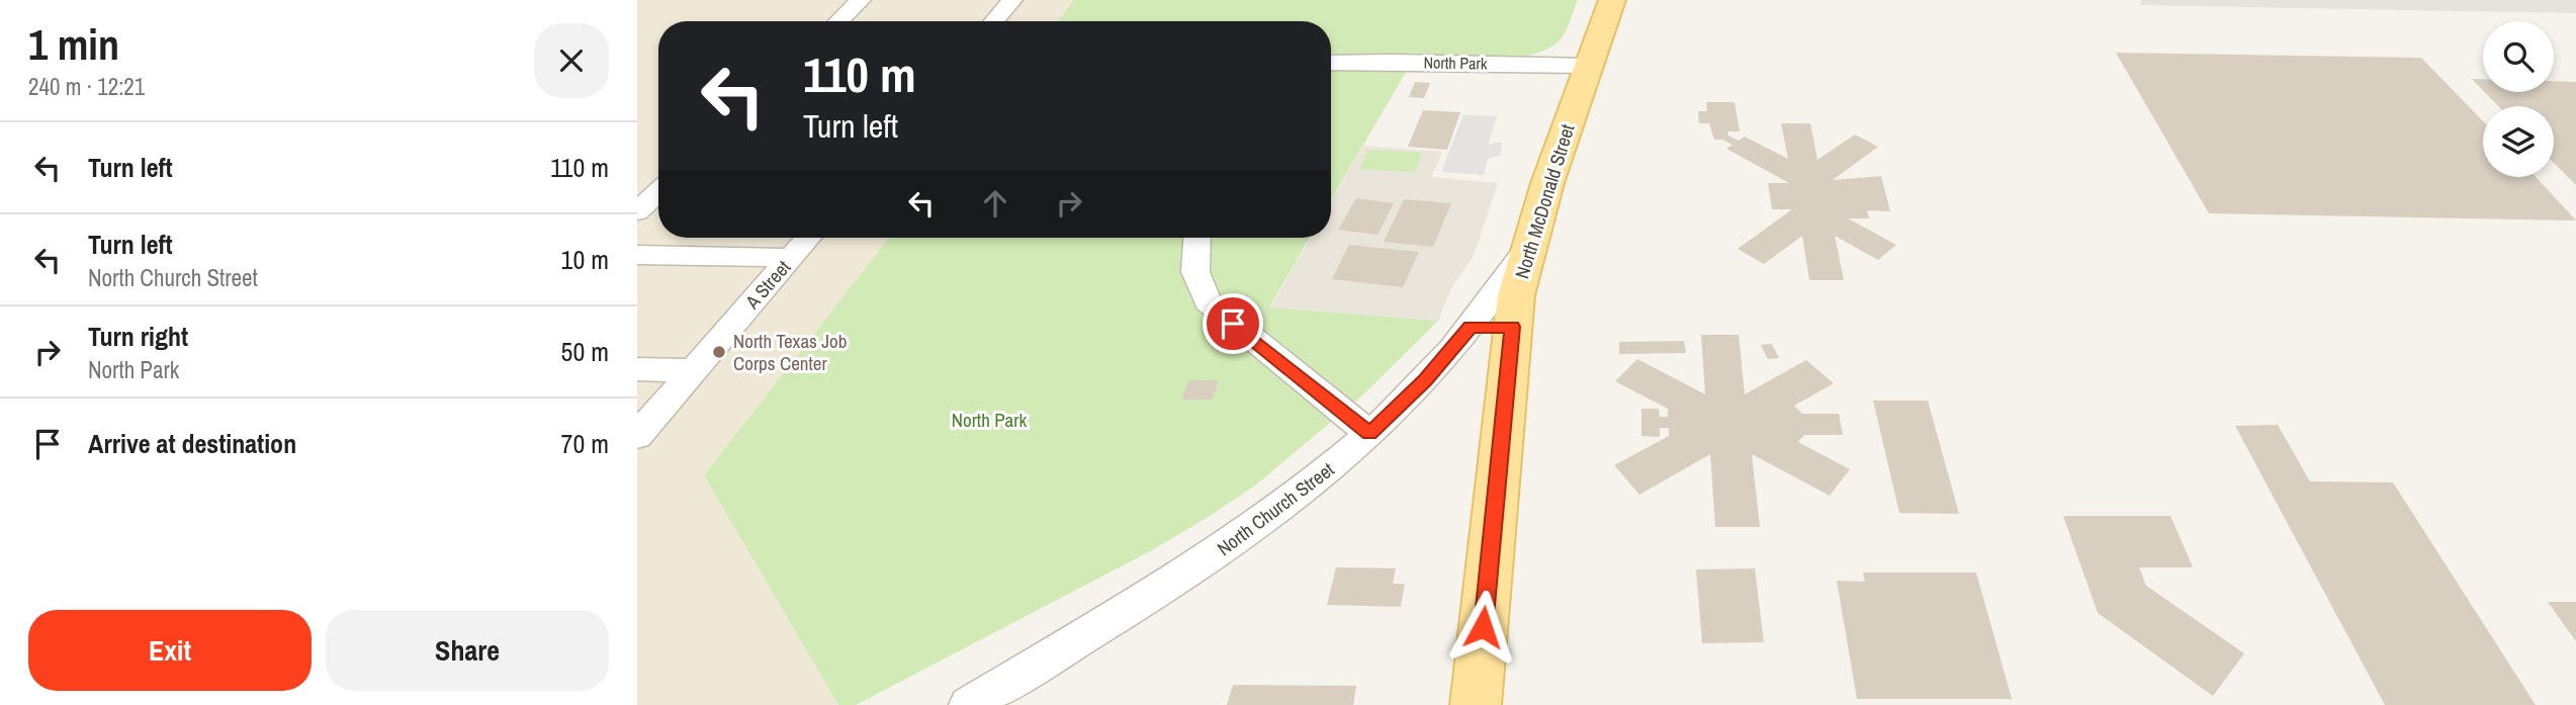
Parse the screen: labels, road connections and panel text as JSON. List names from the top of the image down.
{
  "streets": {
    "main road": ["North McDonald Street"],
    "street": ["North Park", "A Street", "North Church Street"]
  },
  "crossings": [
    ["North Park", "North McDonald Street"],
    ["North McDonald Street", "North Church Street"]
  ],
  "parks": ["North Park"],
  "places": ["North Texas Job Corps Center"],
  "page": {
    "heading": ["1 min", "240 m · 12:21"],
    "turn": ["110 m", "Turn left"],
    "list": [
      {
        "name": "Turn left",
        "value": "110 m"
      },
      {
        "name": "Turn left",
        "note": "North Church Street",
        "value": "10 m"
      },
      {
        "name": "Turn right",
        "note": "North Park",
        "value": "50 m"
      },
      {
        "name": "Arrive at destination",
        "value": "70 m"
      }
    ],
    "buttons": ["Exit", "Share"]
  }
}
